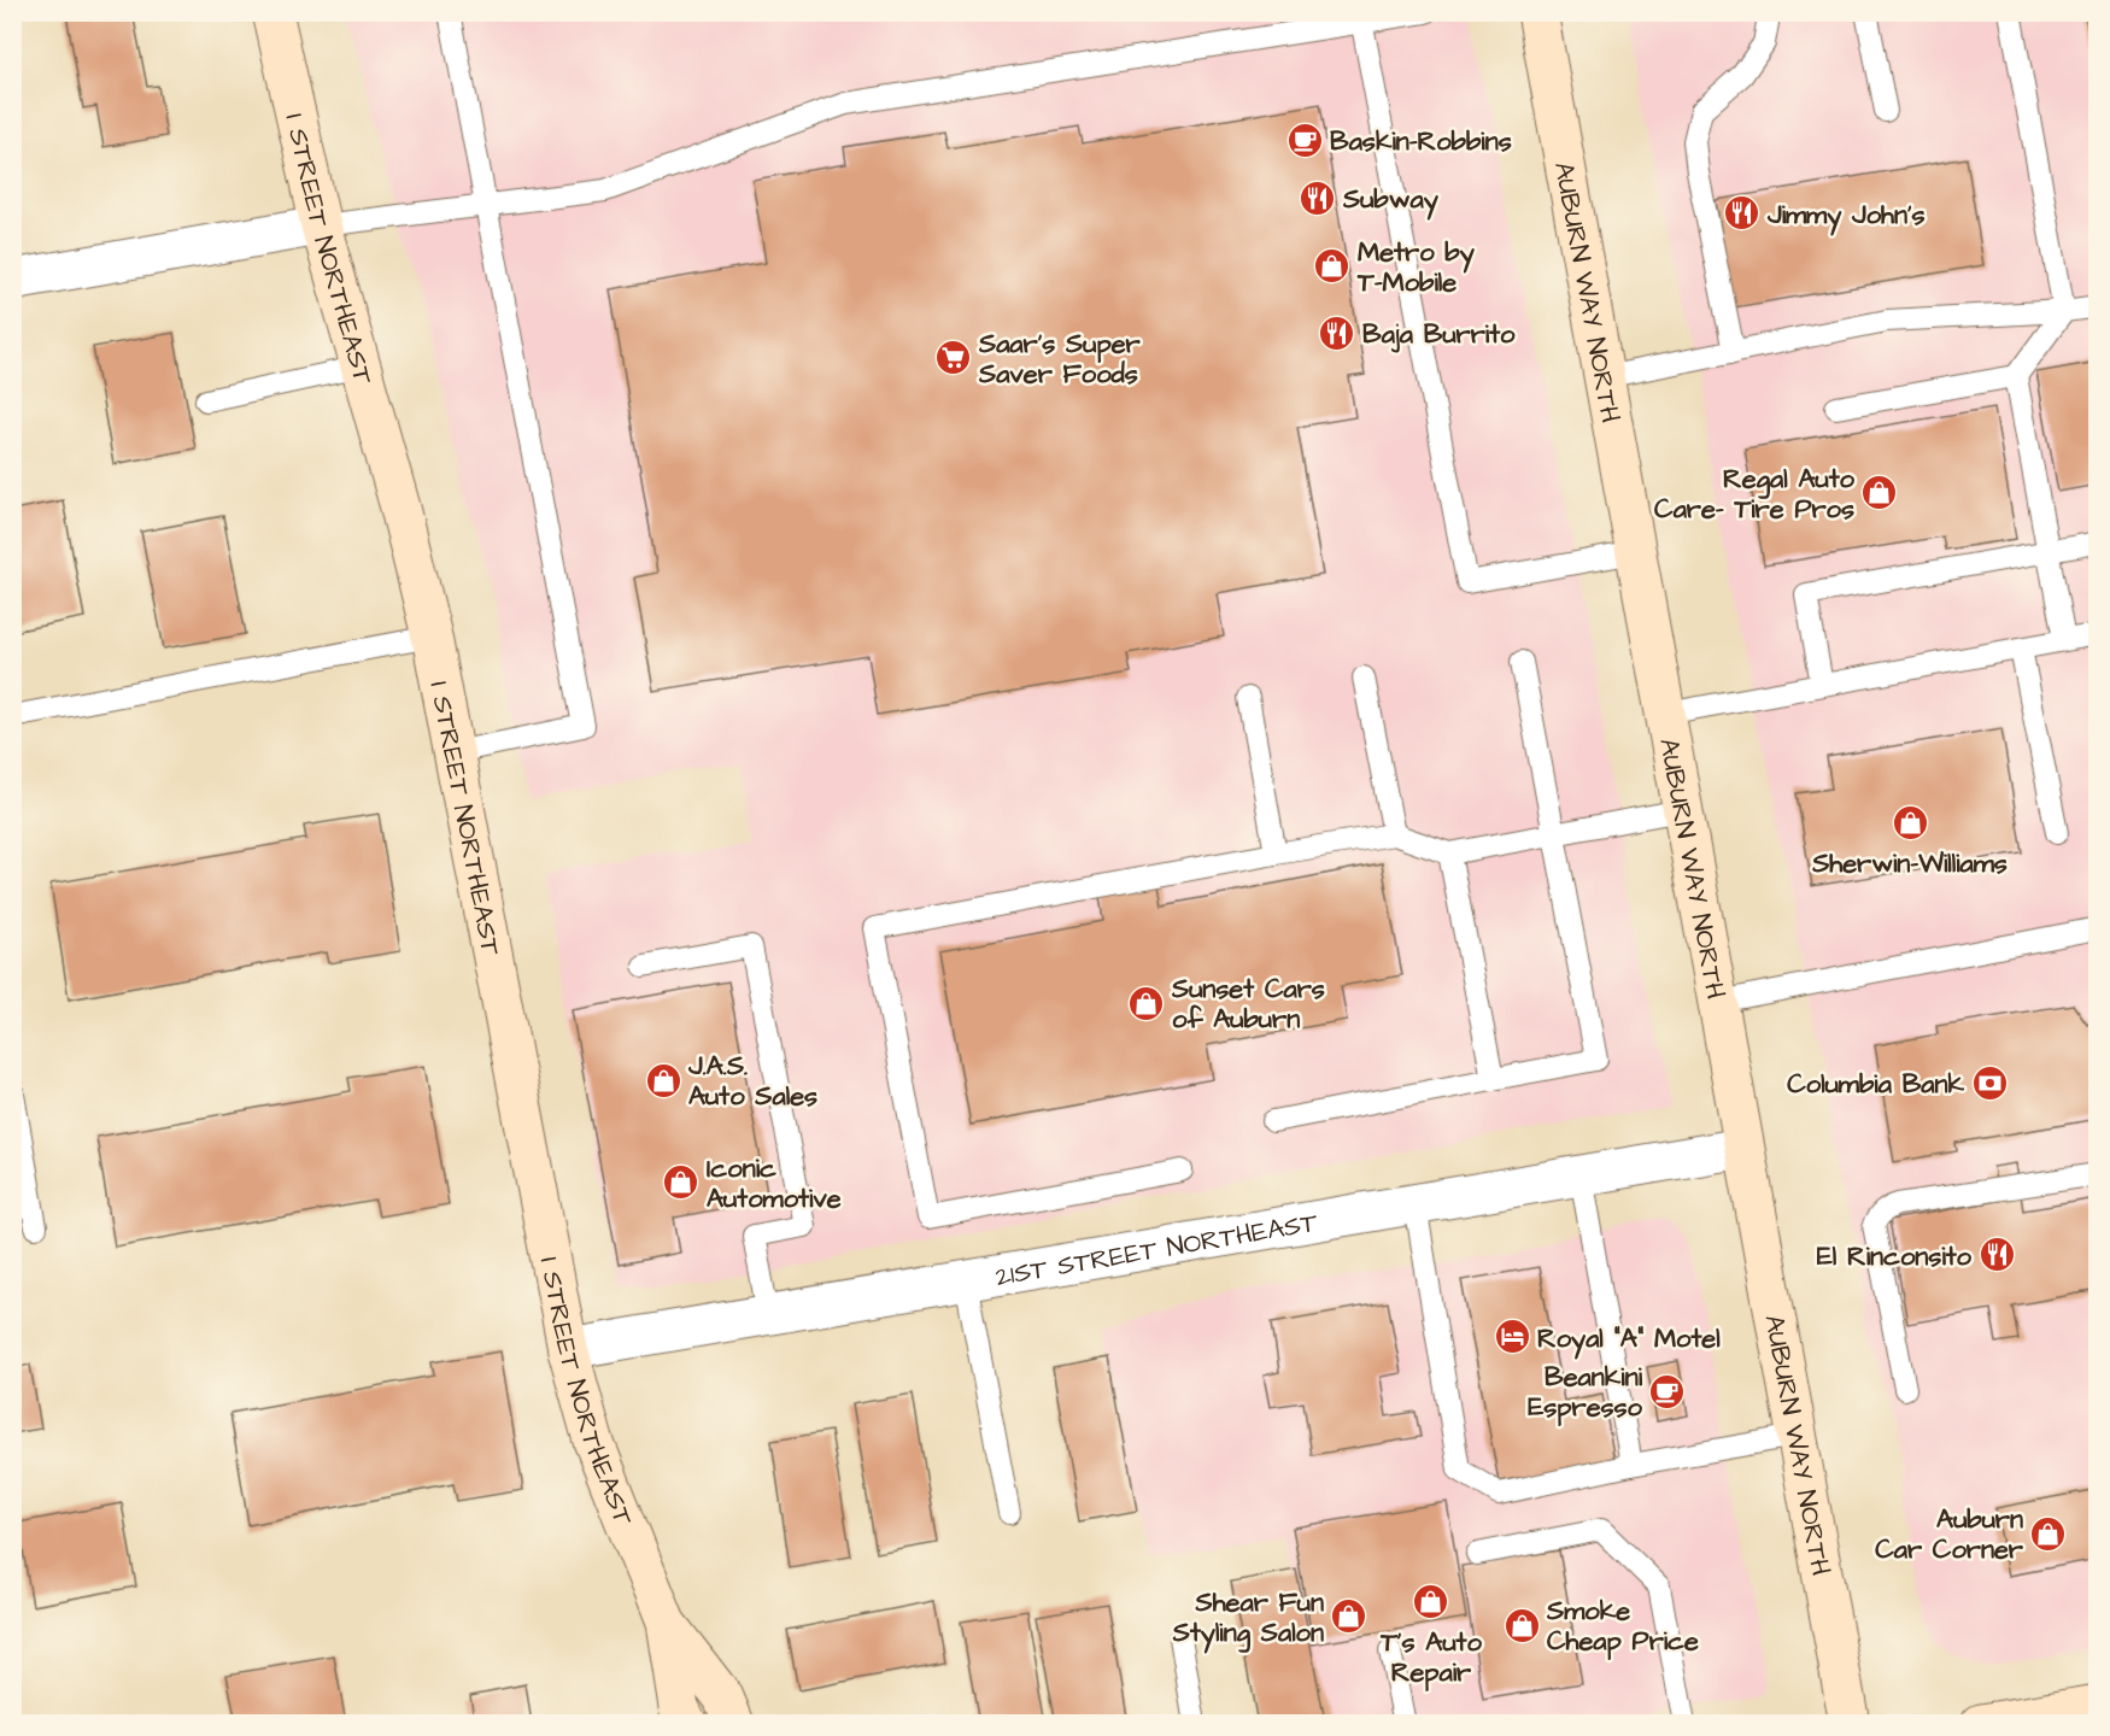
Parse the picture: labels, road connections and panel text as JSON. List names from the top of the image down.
{
  "streets": {
    "street": ["I STREET NORTHEAST", "AUBURN WAY NORTH", "21ST STREET NORTHEAST"]
  },
  "crossings": [
    ["I STREET NORTHEAST", "21ST STREET NORTHEAST"],
    ["AUBURN WAY NORTH", "21ST STREET NORTHEAST"]
  ],
  "places": {
    "cafe": ["Baskin-Robbins", "Beankini Espresso"],
    "restaurant": [
      "Subway",
      "Jimmy John's",
      "Baja Burrito",
      "El Rinconsito"
    ],
    "shop": [
      "Metro by T-Mobile",
      "Regal Auto Care- Tire Pros",
      "Sherwin-Williams",
      "Sunset Cars of Auburn",
      "J.A.S. Auto Sales",
      "Iconic Automotive",
      "Auburn Car Corner",
      "T's Auto Repair",
      "Shear Fun Styling Salon",
      "Smoke Cheap Price"
    ],
    "supermarket": ["Saar's Super Saver Foods"],
    "bank": ["Columbia Bank"],
    "hotel": ["Royal \"A\" Motel"]
  }
}
